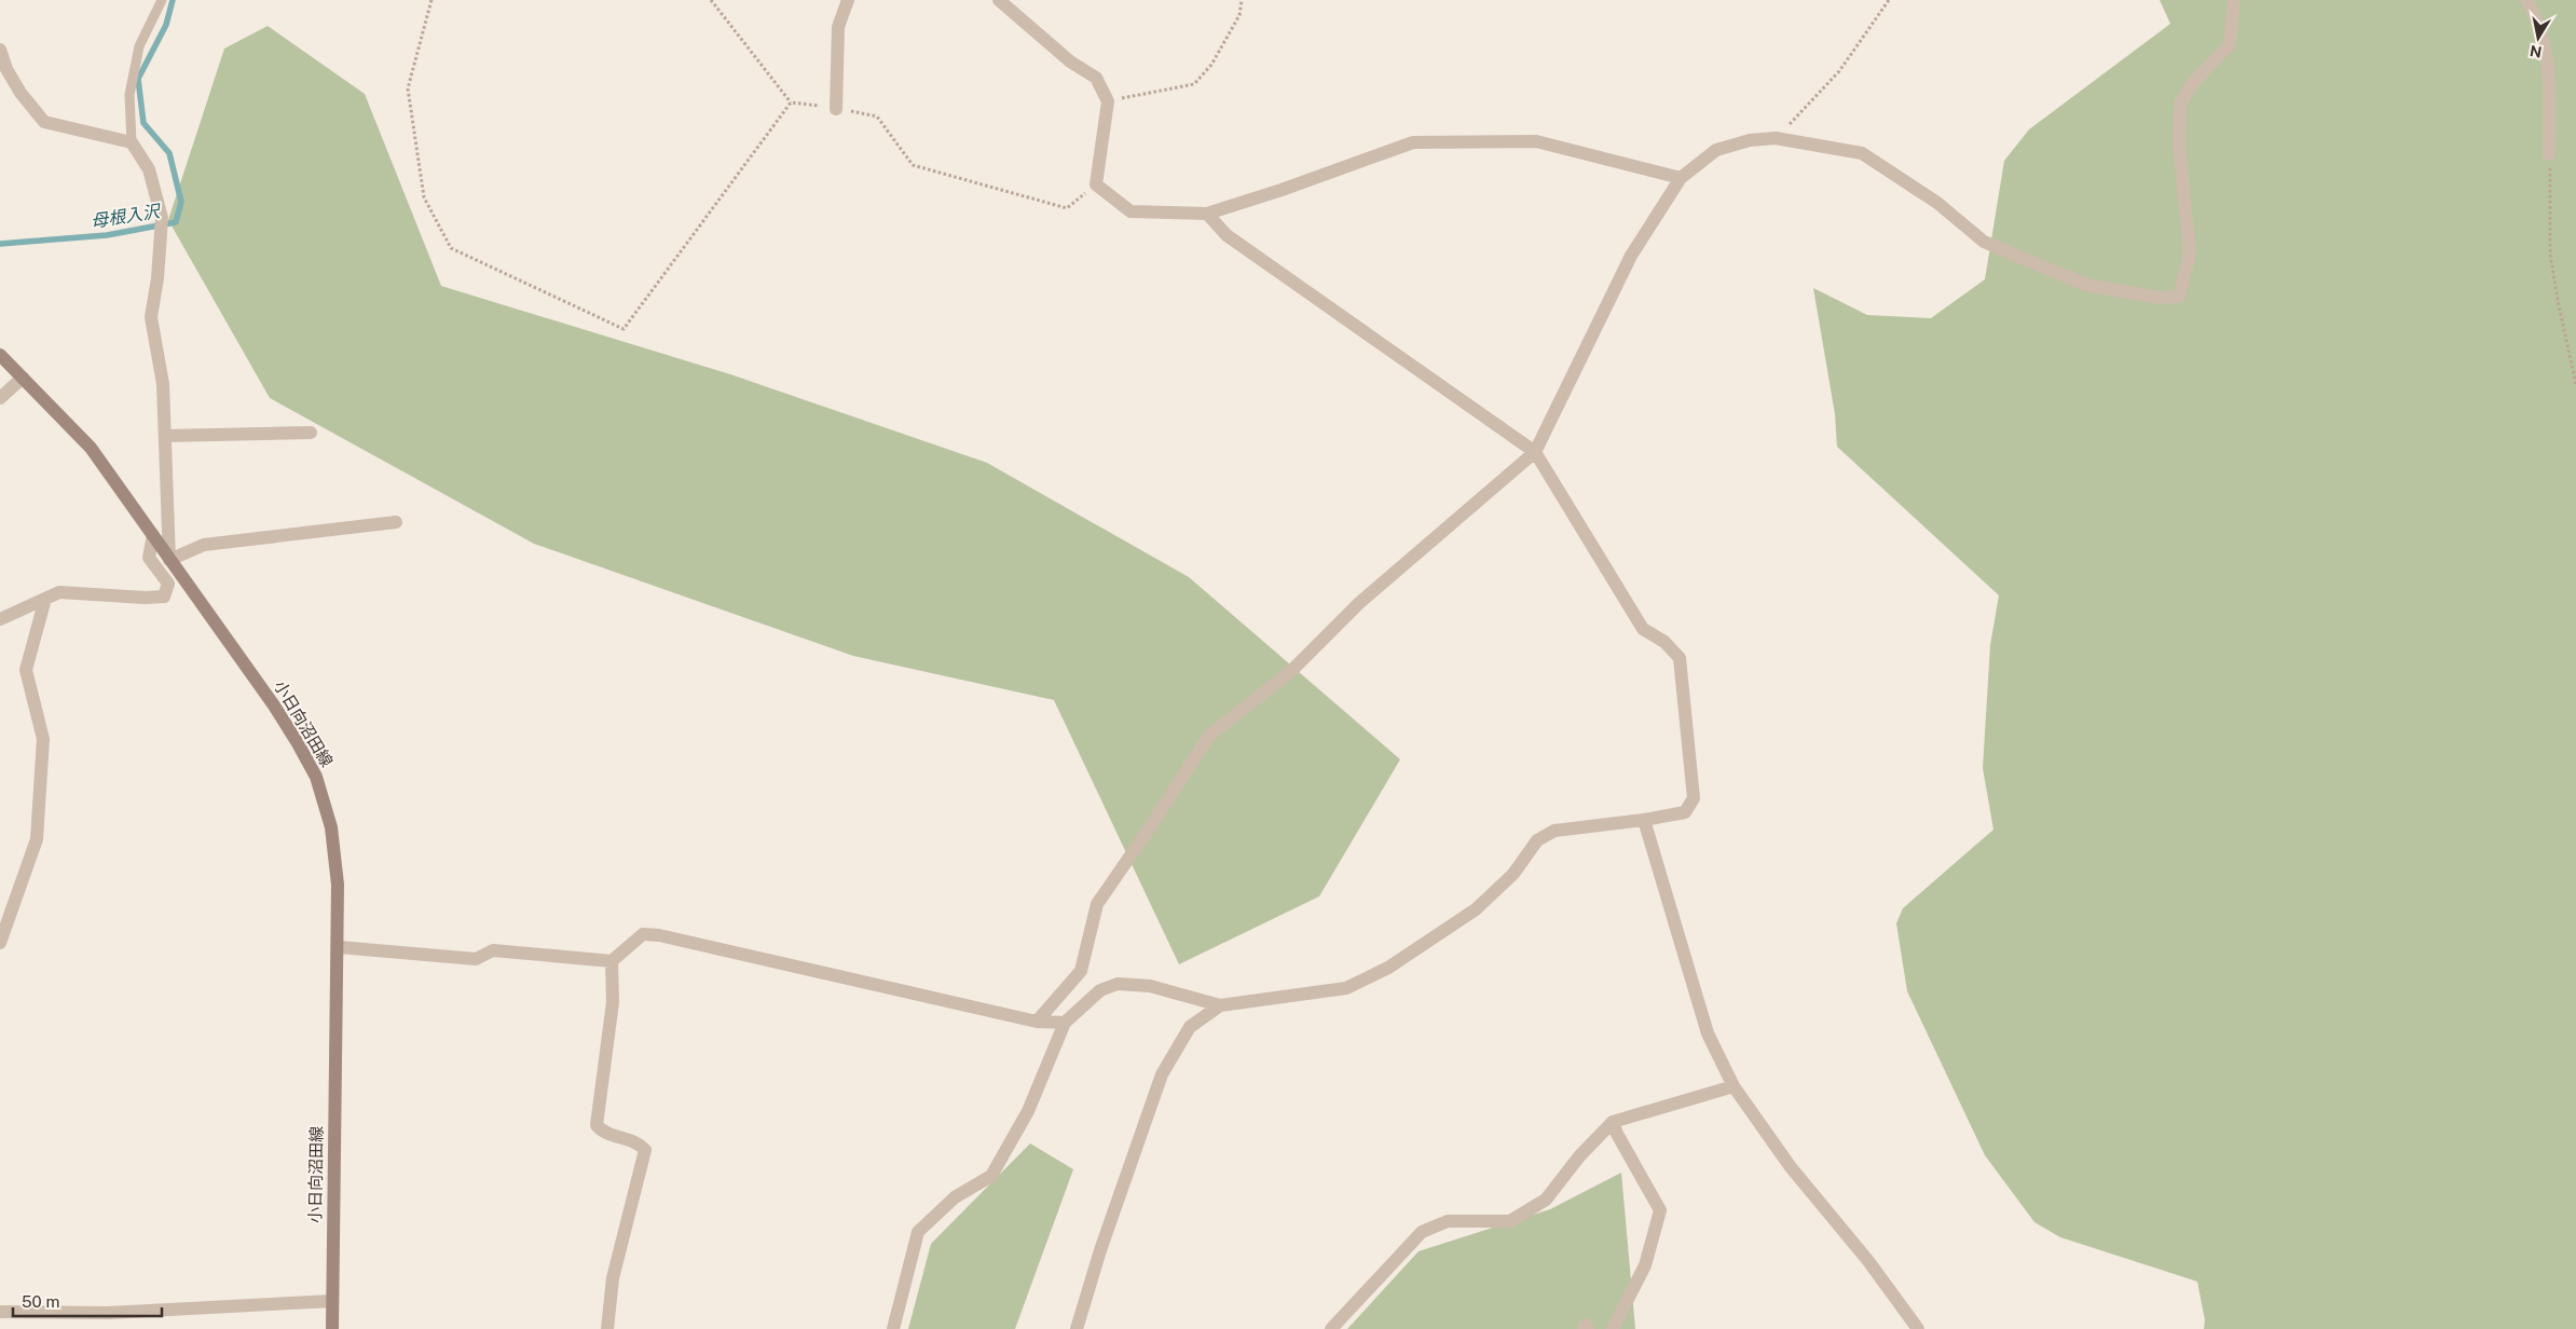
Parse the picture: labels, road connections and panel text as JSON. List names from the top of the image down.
{
  "streets": {
    "main road": ["小日向沼田線"]
  },
  "water": ["母根入沢"],
  "scale_bar": "50 m",
  "north": "bottom"
}
